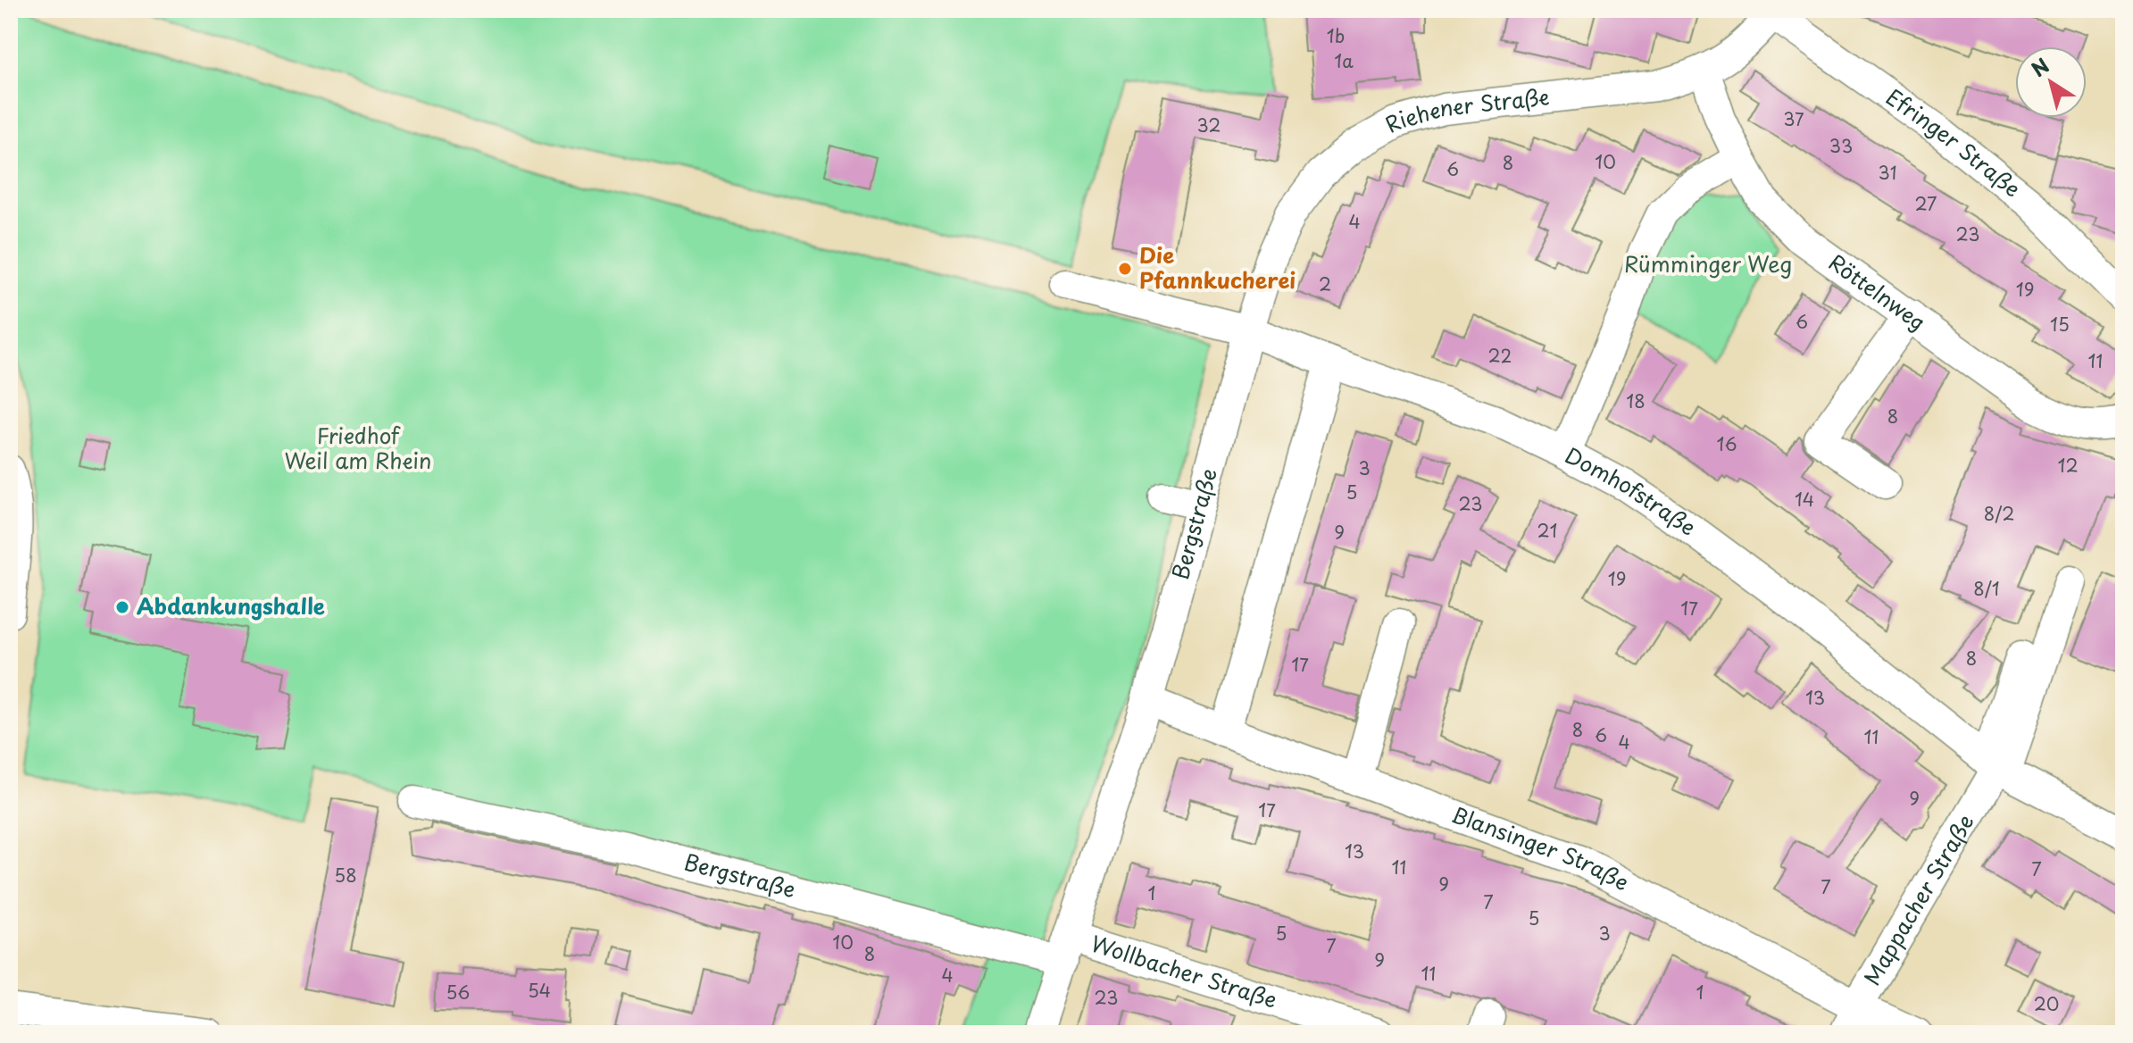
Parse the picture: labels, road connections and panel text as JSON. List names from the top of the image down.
{
  "streets": {
    "street": [
      "Riehener Straße",
      "Efringer Straße",
      "Röttelnweg",
      "Domhofstraße",
      "Bergstraße",
      "Blansinger Straße",
      "Mappacher Straße",
      "Wollbacher Straße"
    ]
  },
  "crossings": [
    ["Riehener Straße", "Efringer Straße"],
    ["Riehener Straße", "Röttelnweg"],
    ["Riehener Straße", "Domhofstraße"],
    ["Riehener Straße", "Bergstraße"],
    ["Domhofstraße", "Bergstraße"],
    ["Domhofstraße", "Mappacher Straße"],
    ["Bergstraße", "Blansinger Straße"],
    ["Bergstraße", "Wollbacher Straße"],
    ["Blansinger Straße", "Mappacher Straße"]
  ],
  "parks": ["Rümminger Weg", "Friedhof Weil am Rhein"],
  "places": ["Die Pfannkucherei", "Abdankungshalle"],
  "house_numbers": [
    "1b",
    "1a",
    "37",
    "32",
    "33",
    "10",
    "8",
    "6",
    "31",
    "27",
    "4",
    "23",
    "2",
    "19",
    "6",
    "15",
    "22",
    "11",
    "18",
    "8",
    "16",
    "12",
    "3",
    "5",
    "14",
    "23",
    "8/2",
    "21",
    "9",
    "19",
    "8/1",
    "17",
    "8",
    "17",
    "13",
    "8",
    "6",
    "11",
    "4",
    "9",
    "17",
    "13",
    "11",
    "7",
    "58",
    "9",
    "7",
    "1",
    "7",
    "5",
    "5",
    "3",
    "10",
    "7",
    "8",
    "9",
    "11",
    "4",
    "54",
    "56",
    "1",
    "23",
    "20"
  ],
  "north": "top left"
}
